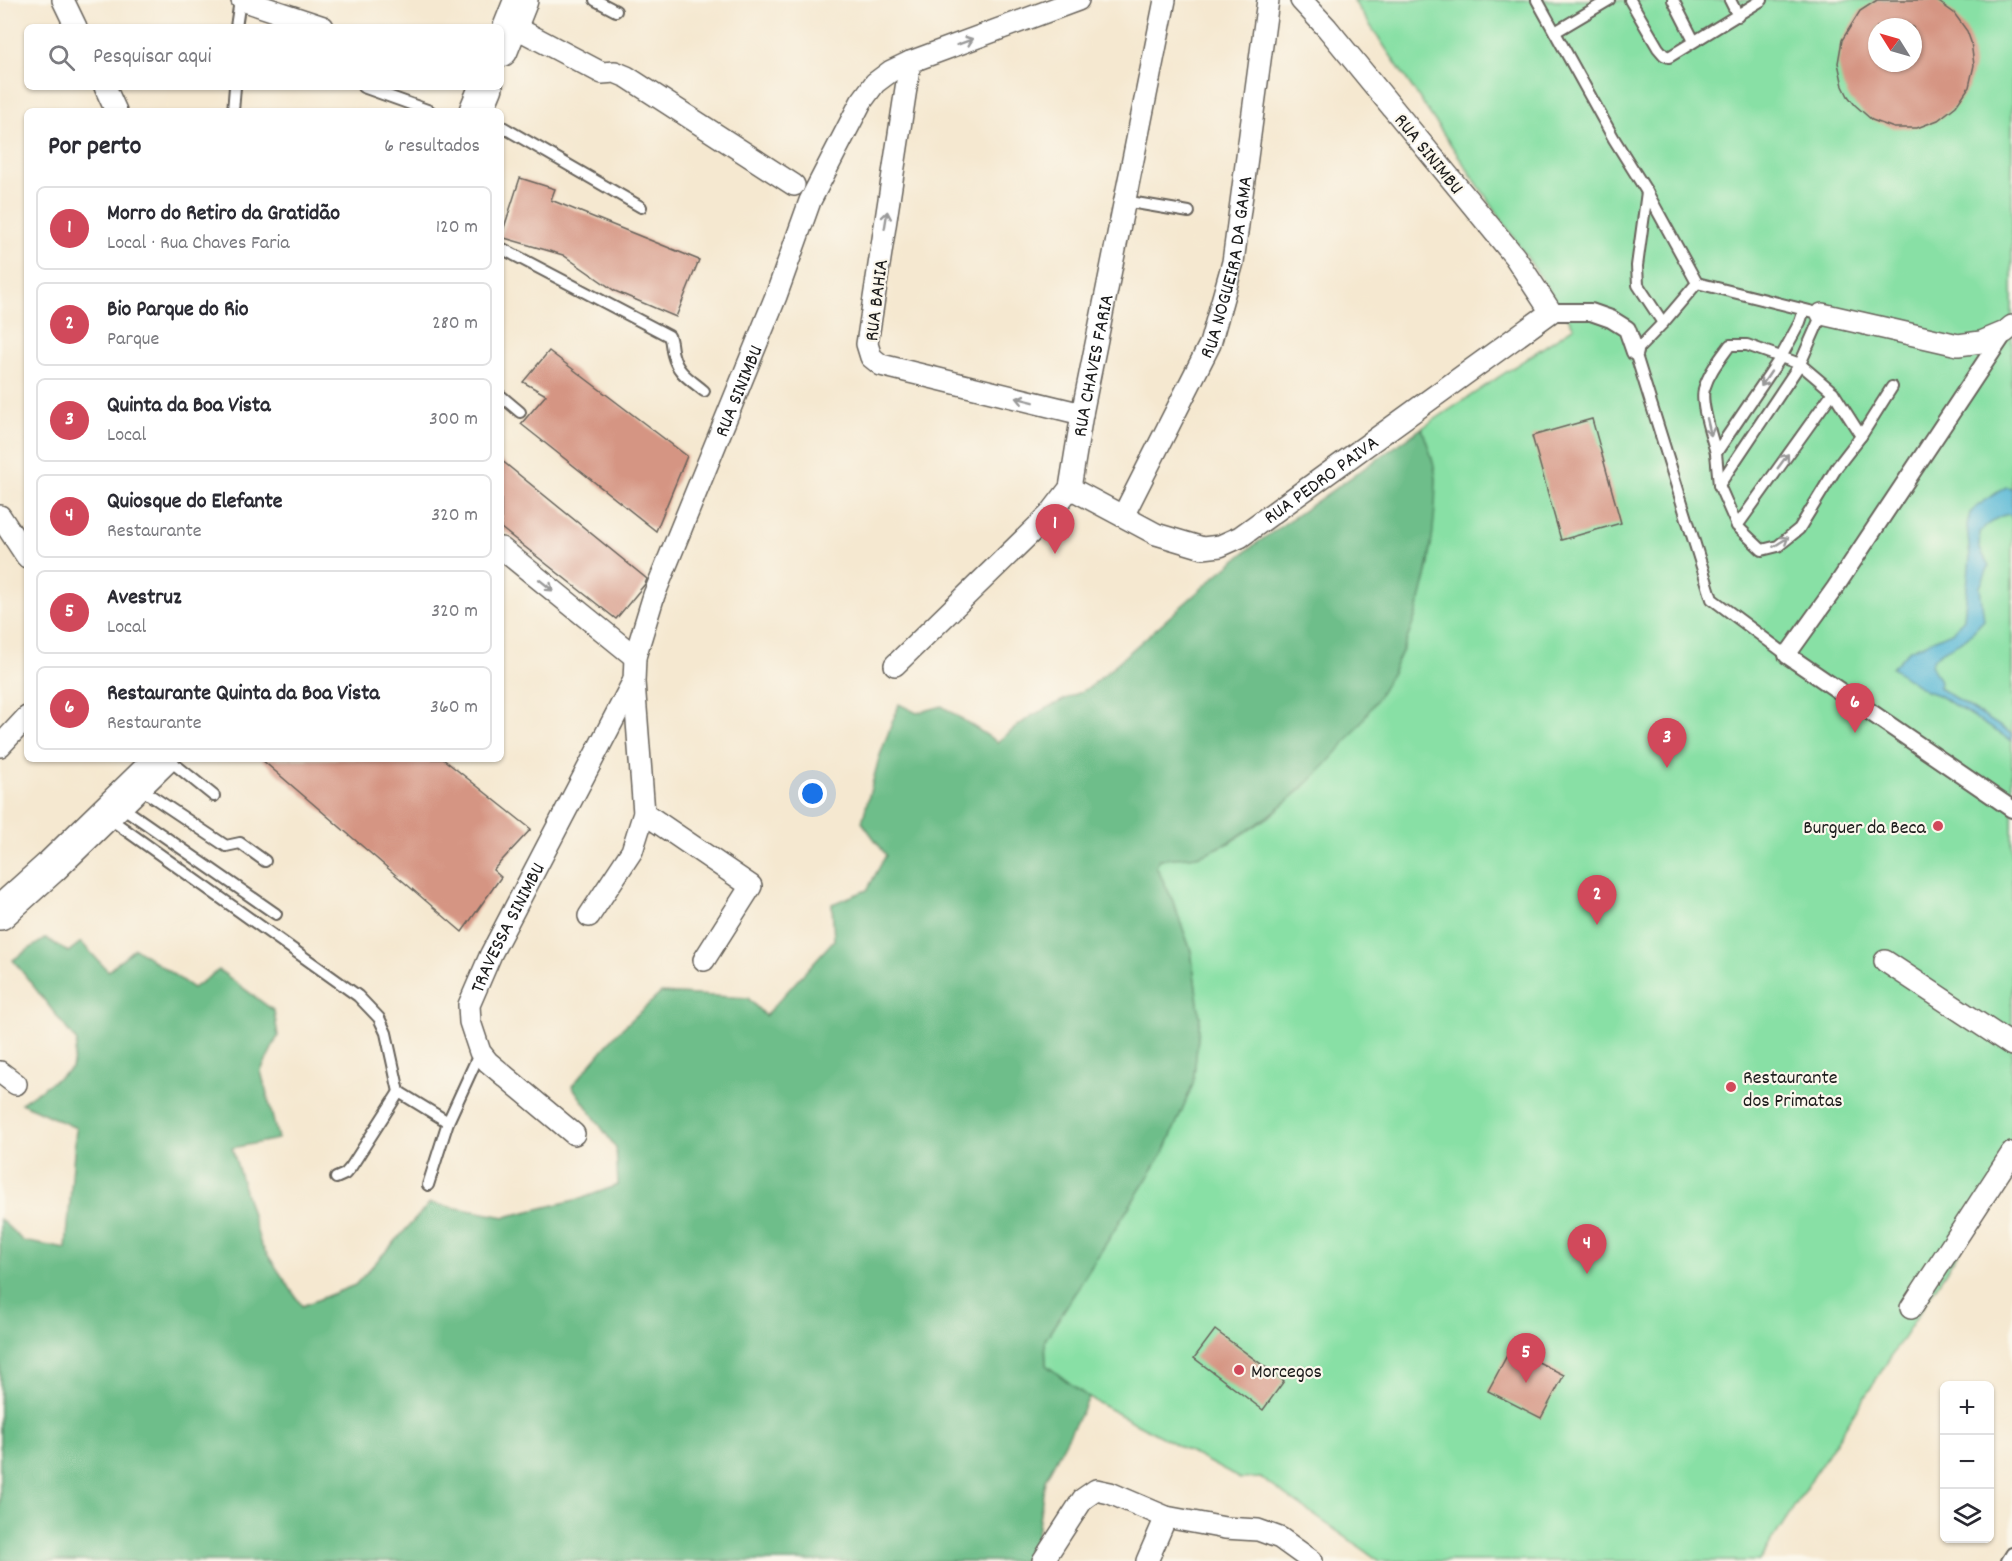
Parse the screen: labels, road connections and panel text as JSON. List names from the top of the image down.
{
  "streets": {
    "street": [
      "RUA SINIMBU",
      "RUA NOGUEIRA DA GAMA",
      "RUA BAHIA",
      "RUA CHAVES FARIA",
      "RUA PEDRO PAIVA",
      "TRAVESSA SINIMBU"
    ]
  },
  "crossings": [
    ["RUA SINIMBU", "RUA BAHIA"],
    ["RUA SINIMBU", "RUA PEDRO PAIVA"],
    ["RUA SINIMBU", "TRAVESSA SINIMBU"],
    ["RUA NOGUEIRA DA GAMA", "RUA PEDRO PAIVA"],
    ["RUA BAHIA", "RUA CHAVES FARIA"],
    ["RUA CHAVES FARIA", "RUA PEDRO PAIVA"]
  ],
  "places": ["Burguer da Beca", "Restaurante dos Primatas", "Morcegos"],
  "north": "top left",
  "page": {
    "search": "Pesquisar aqui",
    "heading": ["Por perto", "6 resultados"],
    "list": [
      {
        "mark": "1",
        "name": "Morro do Retiro da Gratidão",
        "note": "Local · Rua Chaves Faria",
        "value": "120 m"
      },
      {
        "mark": "2",
        "name": "Bio Parque do Rio",
        "note": "Parque",
        "value": "280 m"
      },
      {
        "mark": "3",
        "name": "Quinta da Boa Vista",
        "note": "Local",
        "value": "300 m"
      },
      {
        "mark": "4",
        "name": "Quiosque do Elefante",
        "note": "Restaurante",
        "value": "320 m"
      },
      {
        "mark": "5",
        "name": "Avestruz",
        "note": "Local",
        "value": "320 m"
      },
      {
        "mark": "6",
        "name": "Restaurante Quinta da Boa Vista",
        "note": "Restaurante",
        "value": "360 m"
      }
    ],
    "pins": [
      "1",
      "6",
      "3",
      "2",
      "4",
      "5"
    ],
    "map_buttons": ["+", "−"]
  }
}
